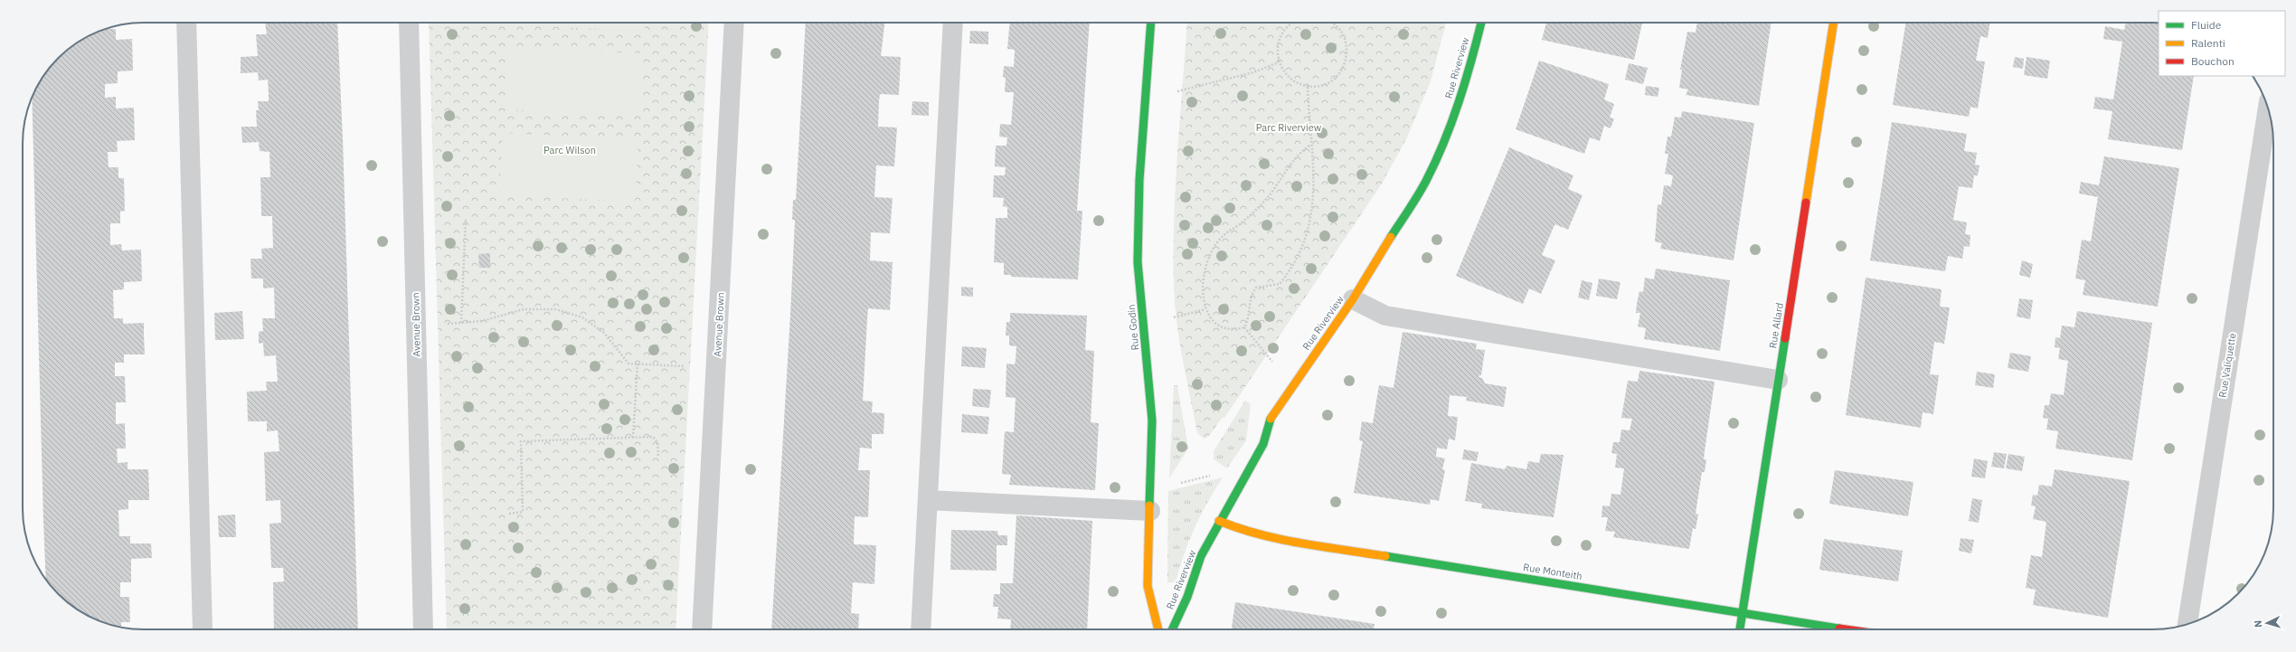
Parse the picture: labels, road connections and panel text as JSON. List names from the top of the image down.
{
  "streets": {
    "street": [
      "Rue Riverview",
      "Avenue Brown",
      "Rue Allard",
      "Rue Godin",
      "Rue Valiquette",
      "Rue Monteith"
    ]
  },
  "crossings": [
    ["Rue Riverview", "Rue Monteith"],
    ["Rue Allard", "Rue Monteith"]
  ],
  "parks": ["Parc Riverview", "Parc Wilson"],
  "legend": ["Fluide", "Ralenti", "Bouchon"],
  "north": "left"
}
